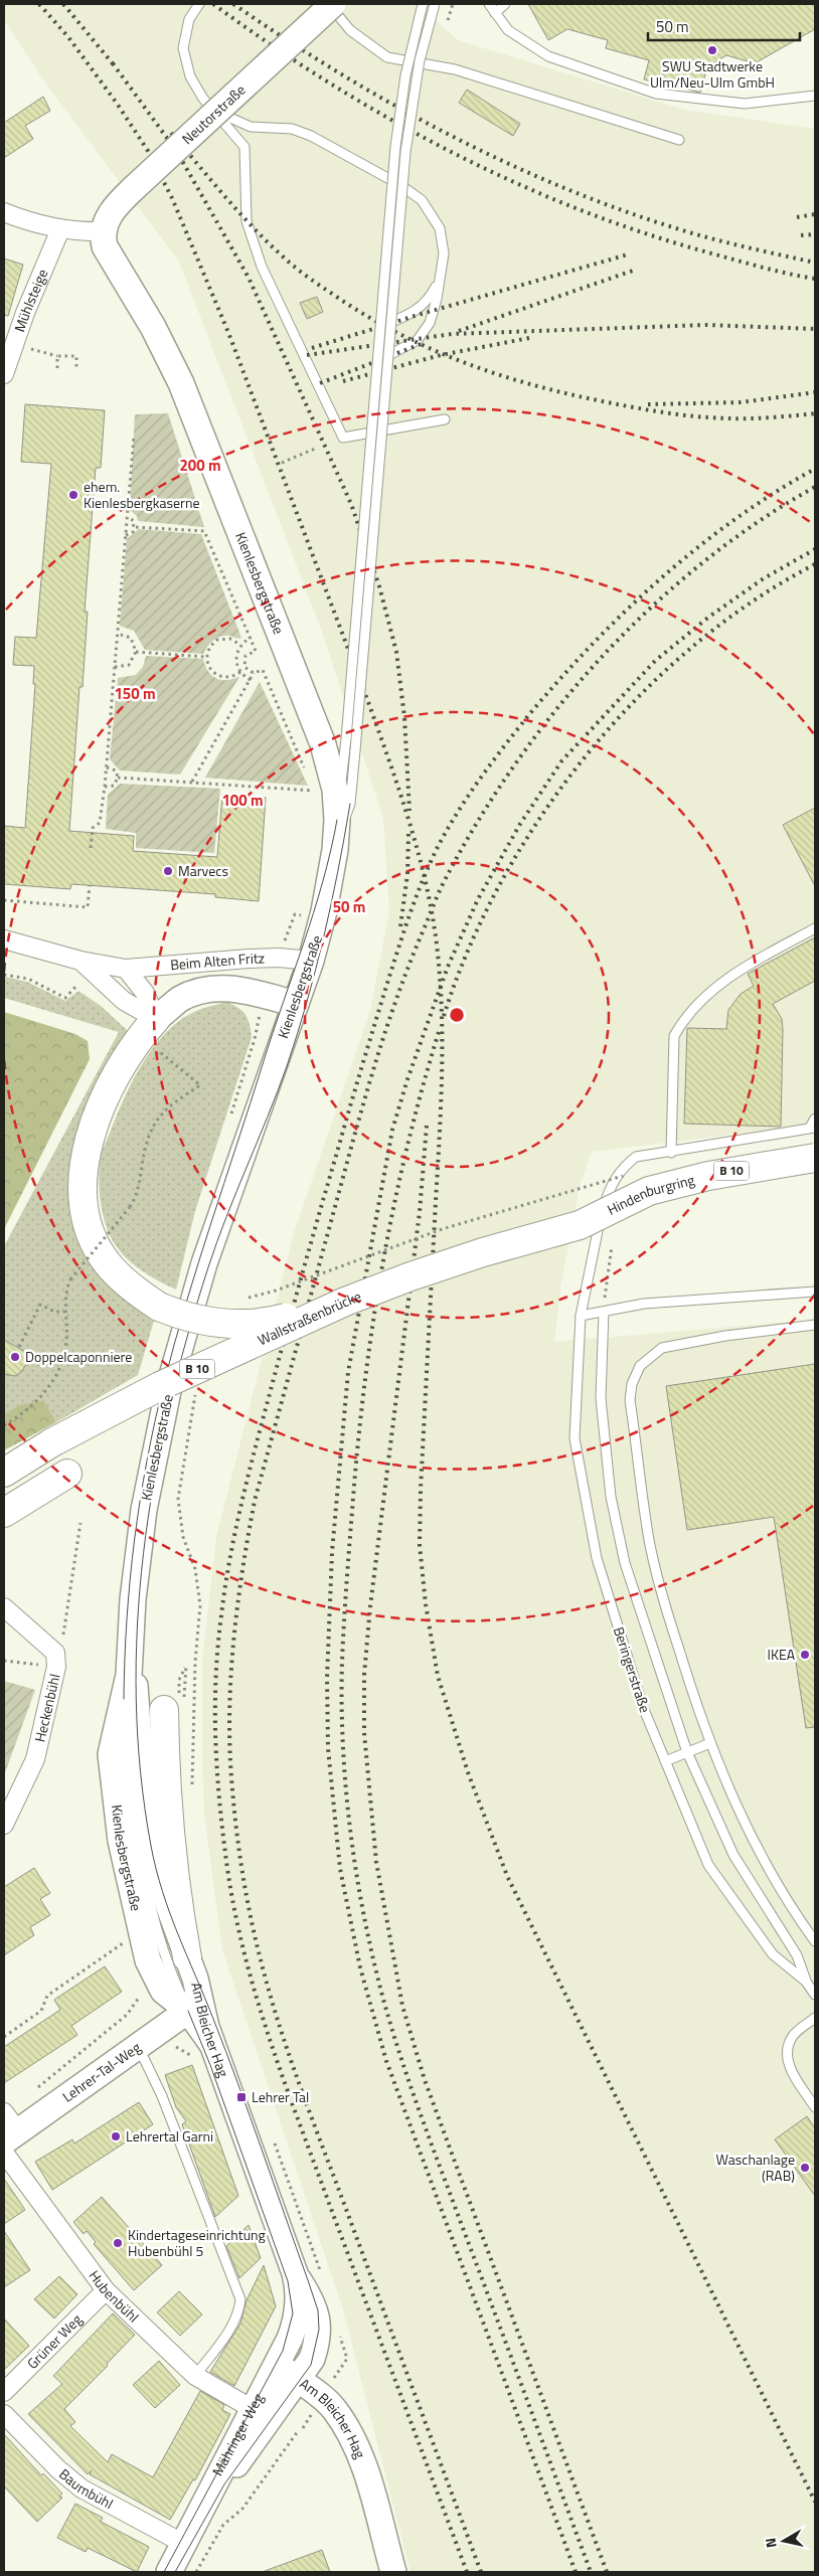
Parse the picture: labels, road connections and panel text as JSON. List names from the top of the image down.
{
  "streets": {
    "highway": ["B 10", "Hindenburgring", "Wallstraßenbrücke"],
    "street": [
      "Neutorstraße",
      "Mühlsteige",
      "Kienlesbergstraße",
      "Beim Alten Fritz",
      "Heckenbühl",
      "Am Bleicher Hag",
      "Lehrer-Tal-Weg",
      "Hubenbühl",
      "Grüner Weg",
      "Mähringer Weg",
      "Baumbühl"
    ],
    "lane": ["Beringerstraße"]
  },
  "crossings": [
    ["Neutorstraße", "Kienlesbergstraße"],
    ["Kienlesbergstraße", "Beim Alten Fritz"],
    ["Kienlesbergstraße", "Am Bleicher Hag"],
    ["Kienlesbergstraße", "Lehrer-Tal-Weg"],
    ["Hindenburgring", "Wallstraßenbrücke"],
    ["Am Bleicher Hag", "Lehrer-Tal-Weg"],
    ["Am Bleicher Hag", "Mähringer Weg"],
    ["Hubenbühl", "Grüner Weg"],
    ["Hubenbühl", "Mähringer Weg"],
    ["Mähringer Weg", "Baumbühl"]
  ],
  "places": {
    "other": [
      "SWU Stadtwerke Ulm/Neu-Ulm GmbH",
      "ehem. Kienlesbergkaserne",
      "Marvecs",
      "Doppelcaponniere",
      "IKEA",
      "Lehrertal Garni",
      "Waschanlage (RAB)",
      "Kindertageseinrichtung Hubenbühl 5"
    ],
    "transit": ["Lehrer Tal"]
  },
  "scale_bar": "50 m",
  "north": "left",
  "rings": [
    "200 m",
    "150 m",
    "100 m",
    "50 m"
  ]
}
